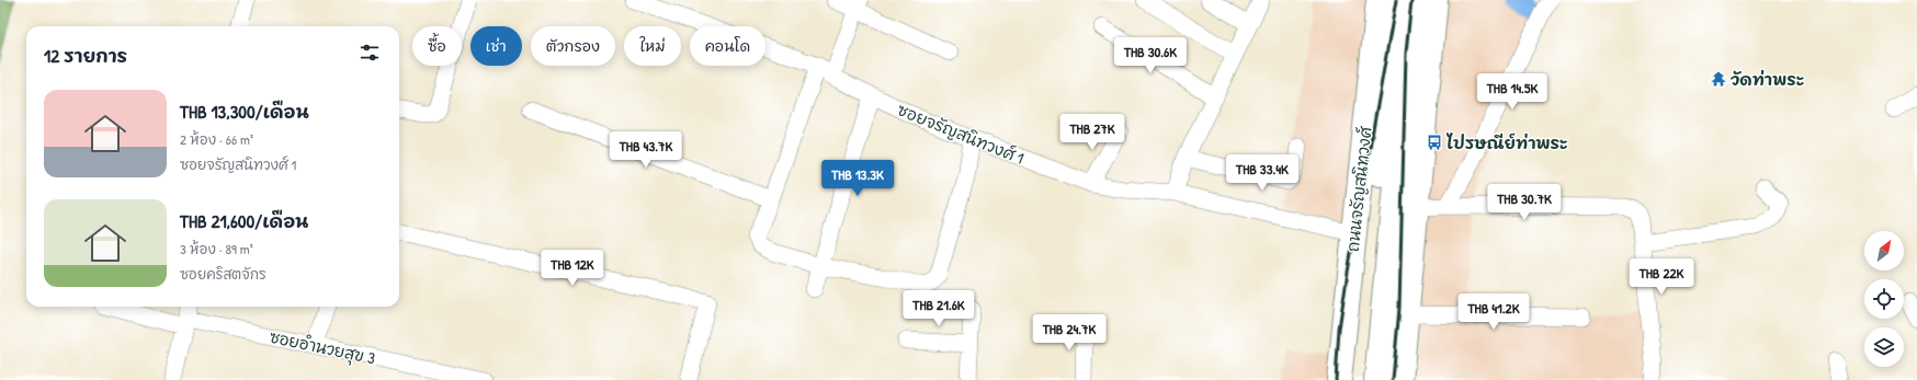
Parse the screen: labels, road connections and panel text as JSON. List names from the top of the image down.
{
  "streets": {
    "main road": ["ถนนจรัญสนิทวงศ์"],
    "street": ["ซอยจรัญสนิทวงศ์ 1", "ซอยอำนวยสุข 3"]
  },
  "crossings": [
    ["ซอยจรัญสนิทวงศ์ 1", "ถนนจรัญสนิทวงศ์"]
  ],
  "places": {
    "temple": ["วัดท่าพระ"],
    "bus stop": ["ไปรษณีย์ท่าพระ"]
  },
  "north": "top right",
  "page": {
    "chip": [
      "ซื้อ",
      "เช่า",
      "ตัวกรอง",
      "ใหม่",
      "คอนโด"
    ],
    "heading": "12 รายการ",
    "price": [
      "THB 30.6K",
      "THB 14.5K",
      "THB 27K",
      "THB 43.7K",
      "THB 33.4K",
      "THB 13.3K",
      "THB 30.7K",
      "THB 12K",
      "THB 22K",
      "THB 21.6K",
      "THB 41.2K",
      "THB 24.7K"
    ],
    "list": [
      {
        "name": "THB 13,300/เดือน",
        "note": "2 ห้อง · 66 m² · ซอยจรัญสนิทวงศ์ 1"
      },
      {
        "name": "THB 21,600/เดือน",
        "note": "3 ห้อง · 89 m² · ซอยคริสตจักร"
      }
    ]
  }
}
